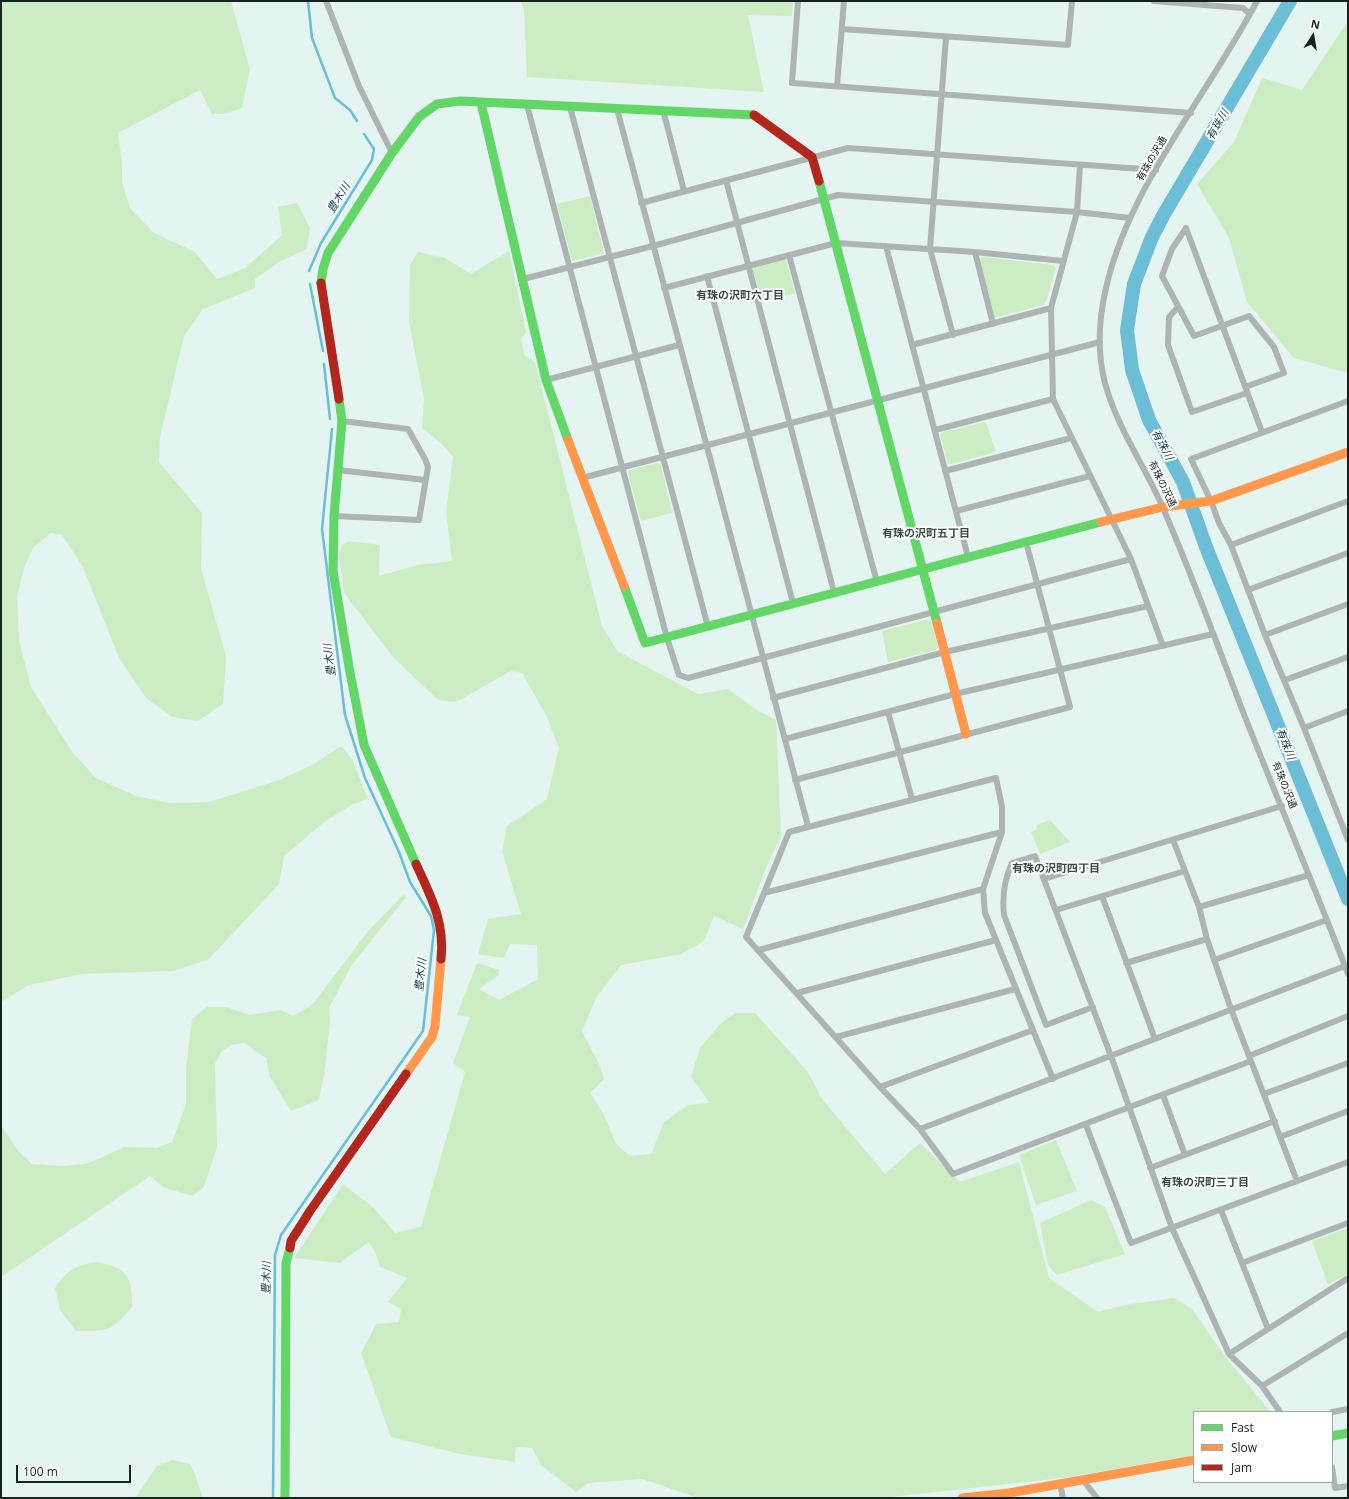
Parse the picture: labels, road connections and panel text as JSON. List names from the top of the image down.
{
  "streets": {
    "street": ["有珠の沢通"]
  },
  "districts": [
    "有珠の沢町六丁目",
    "有珠の沢町五丁目",
    "有珠の沢町四丁目",
    "有珠の沢町三丁目"
  ],
  "water": ["有珠川", "豊木川"],
  "legend": ["Fast", "Slow", "Jam"],
  "scale_bar": "100 m",
  "north": "top"
}
